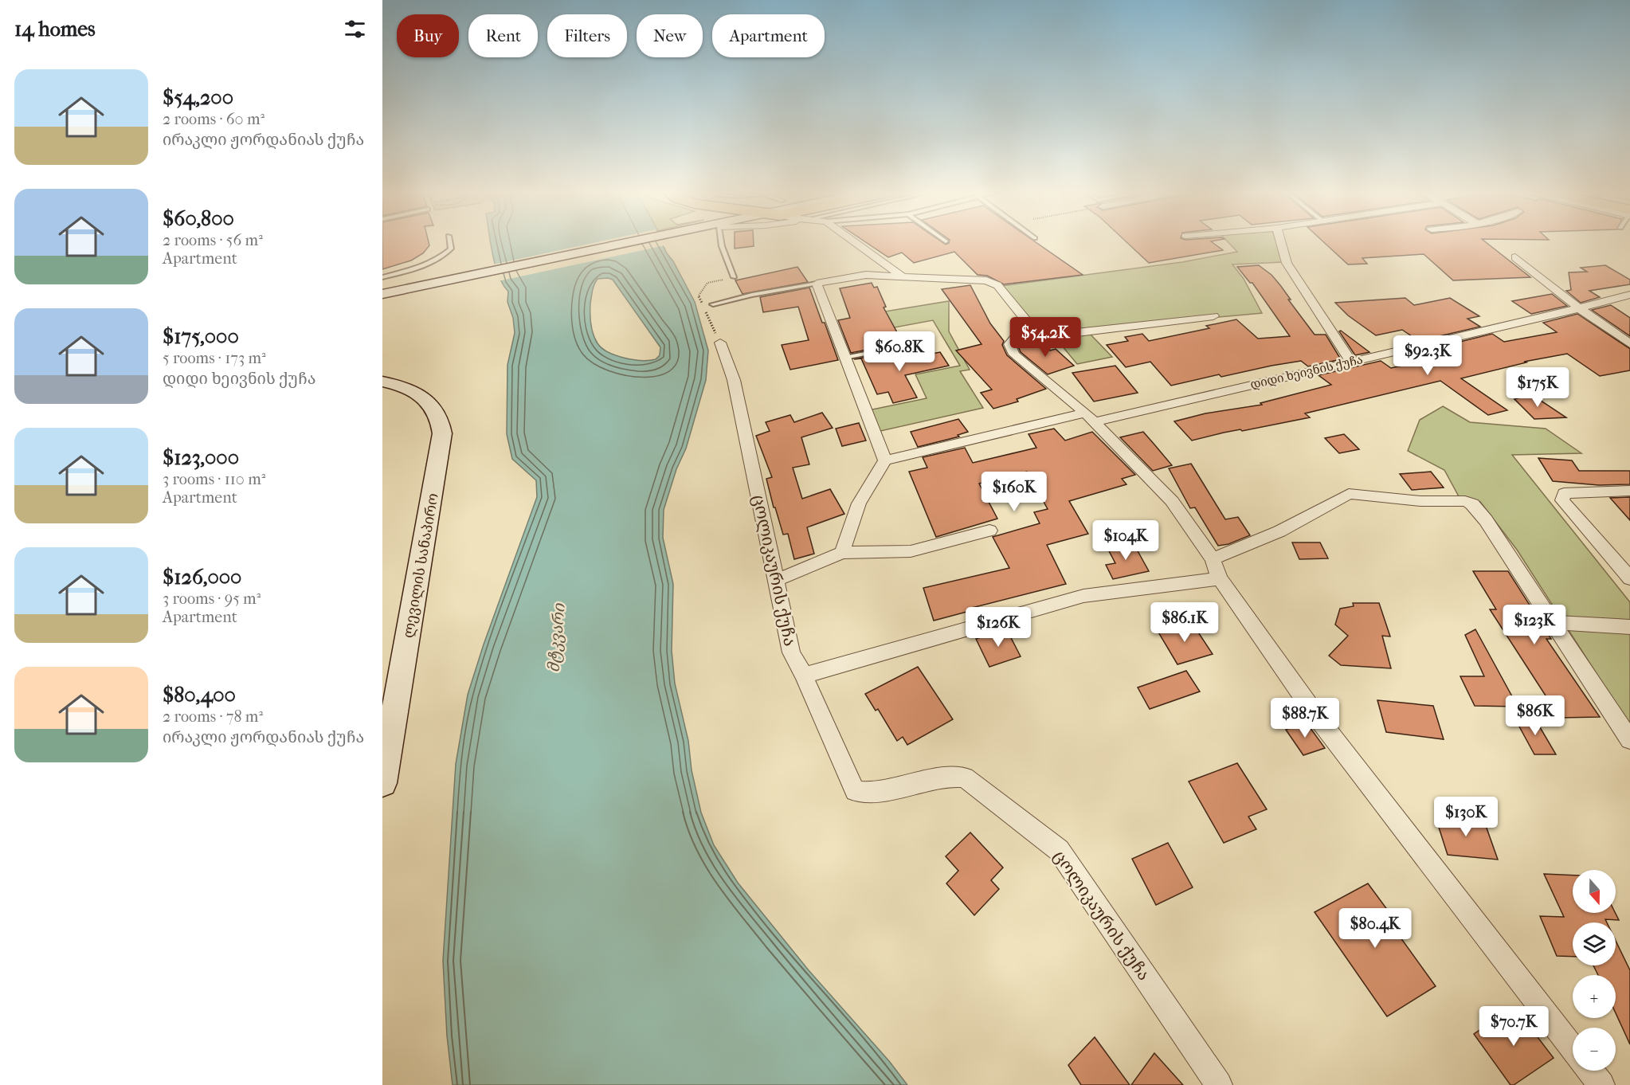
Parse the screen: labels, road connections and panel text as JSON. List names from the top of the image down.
{
  "streets": {
    "main road": ["ლევილის სანაპირო"],
    "street": ["დიდი ხეივნის ქუჩა", "ცოლიკაურის ქუჩა"]
  },
  "water": ["მტკვარი"],
  "north": "bottom",
  "page": {
    "heading": "14 homes",
    "chip": [
      "Buy",
      "Rent",
      "Filters",
      "New",
      "Apartment"
    ],
    "list": [
      {
        "name": "$54,200",
        "note": "2 rooms · 60 m² · ირაკლი ჟორდანიას ქუჩა"
      },
      {
        "name": "$60,800",
        "note": "2 rooms · 56 m² · Apartment"
      },
      {
        "name": "$175,000",
        "note": "5 rooms · 173 m² · დიდი ხეივნის ქუჩა"
      },
      {
        "name": "$123,000",
        "note": "3 rooms · 110 m² · Apartment"
      },
      {
        "name": "$126,000",
        "note": "3 rooms · 95 m² · Apartment"
      },
      {
        "name": "$80,400",
        "note": "2 rooms · 78 m² · ირაკლი ჟორდანიას ქუჩა"
      }
    ],
    "price": [
      "$54.2K",
      "$60.8K",
      "$92.3K",
      "$175K",
      "$160K",
      "$104K",
      "$86.1K",
      "$123K",
      "$126K",
      "$86K",
      "$88.7K",
      "$130K",
      "$80.4K",
      "$70.7K"
    ],
    "map_buttons": ["+", "−"]
  }
}
